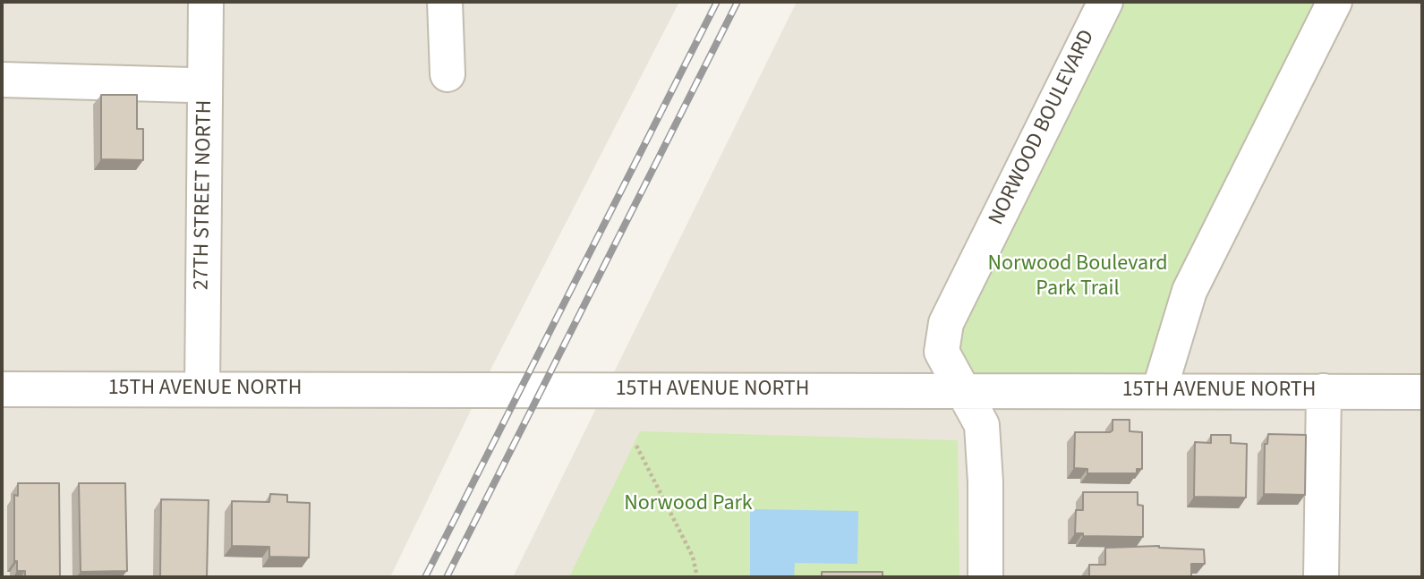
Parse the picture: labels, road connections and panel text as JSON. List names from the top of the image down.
{
  "streets": {
    "street": ["NORWOOD BOULEVARD", "27TH STREET NORTH", "15TH AVENUE NORTH"]
  },
  "crossings": [
    ["NORWOOD BOULEVARD", "15TH AVENUE NORTH"],
    ["27TH STREET NORTH", "15TH AVENUE NORTH"]
  ],
  "parks": ["Norwood Boulevard Park Trail", "Norwood Park"]
}
